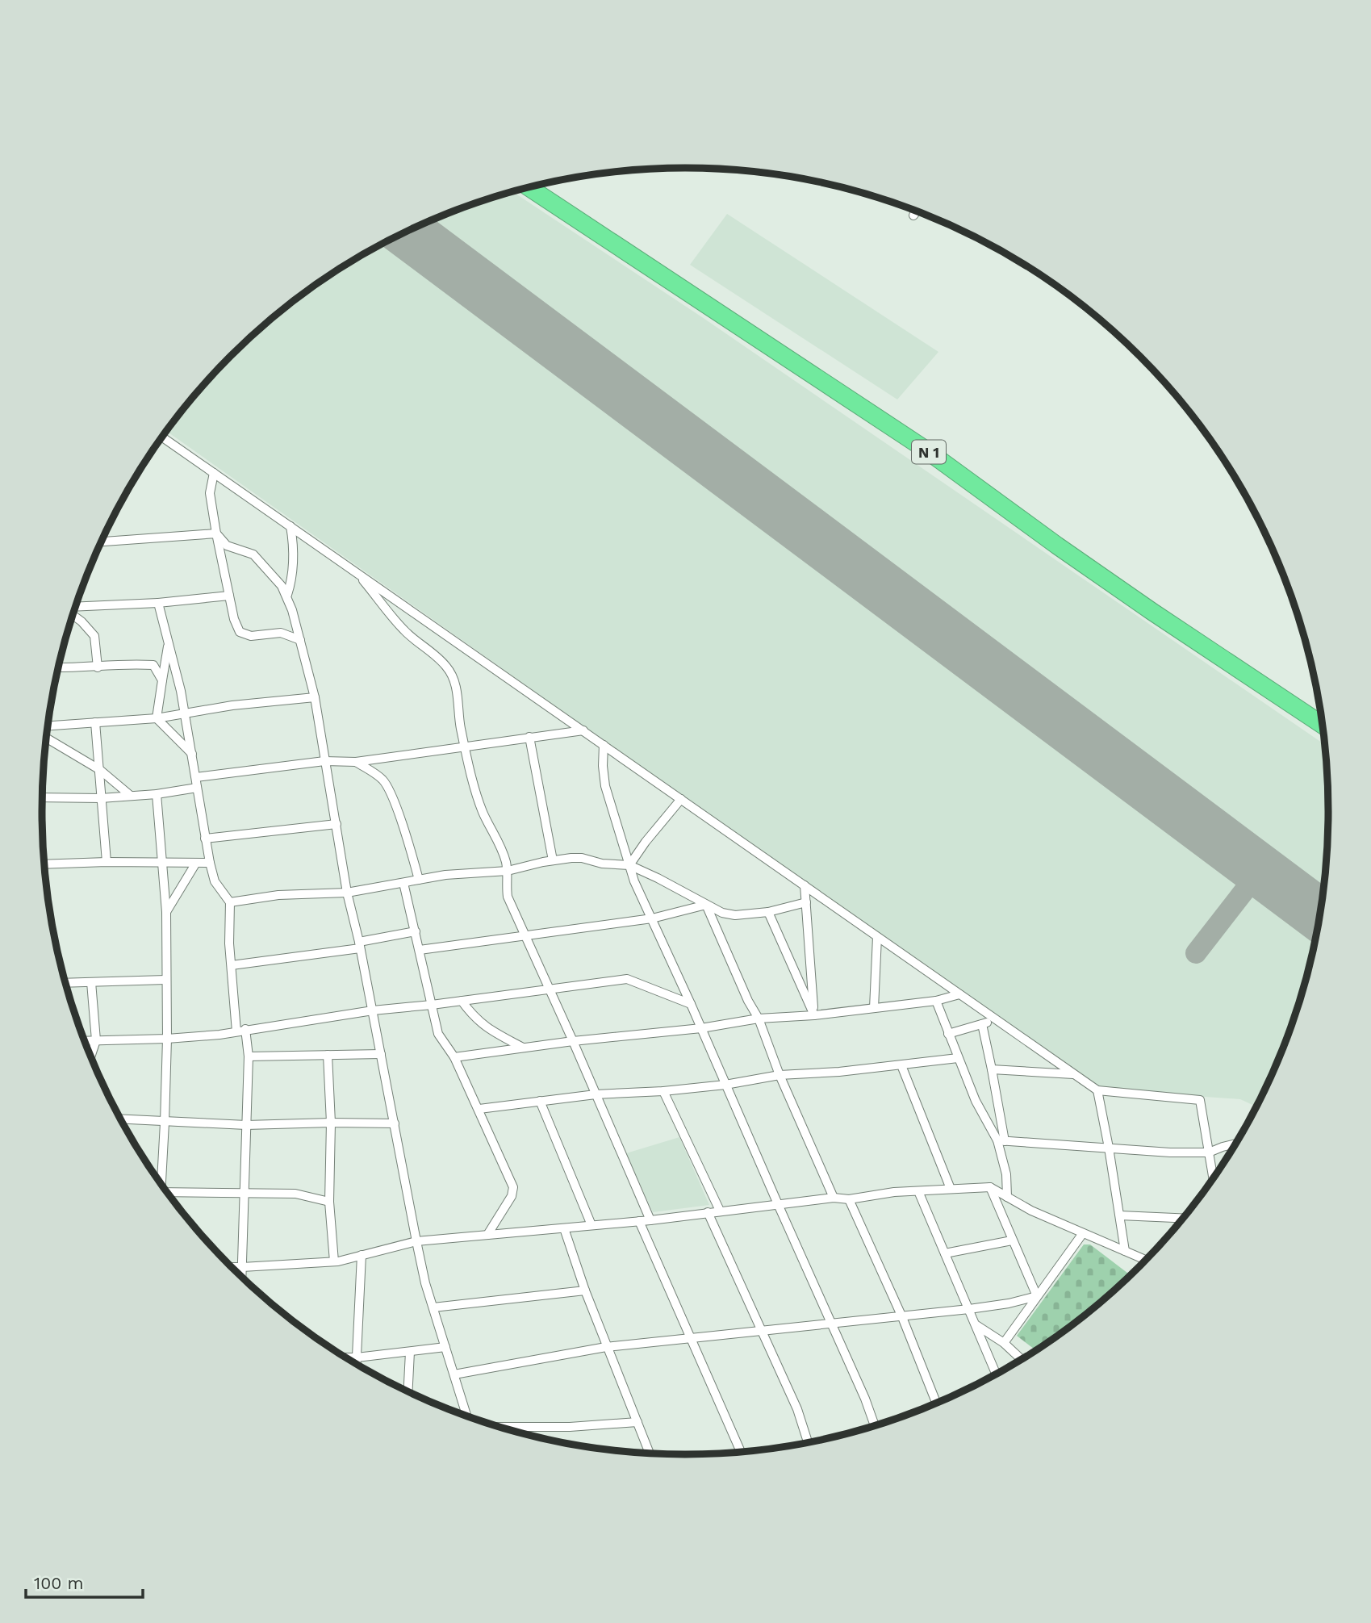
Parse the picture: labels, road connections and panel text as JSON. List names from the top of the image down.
{
  "streets": {
    "highway": ["N 1"]
  },
  "scale_bar": "100 m"
}
